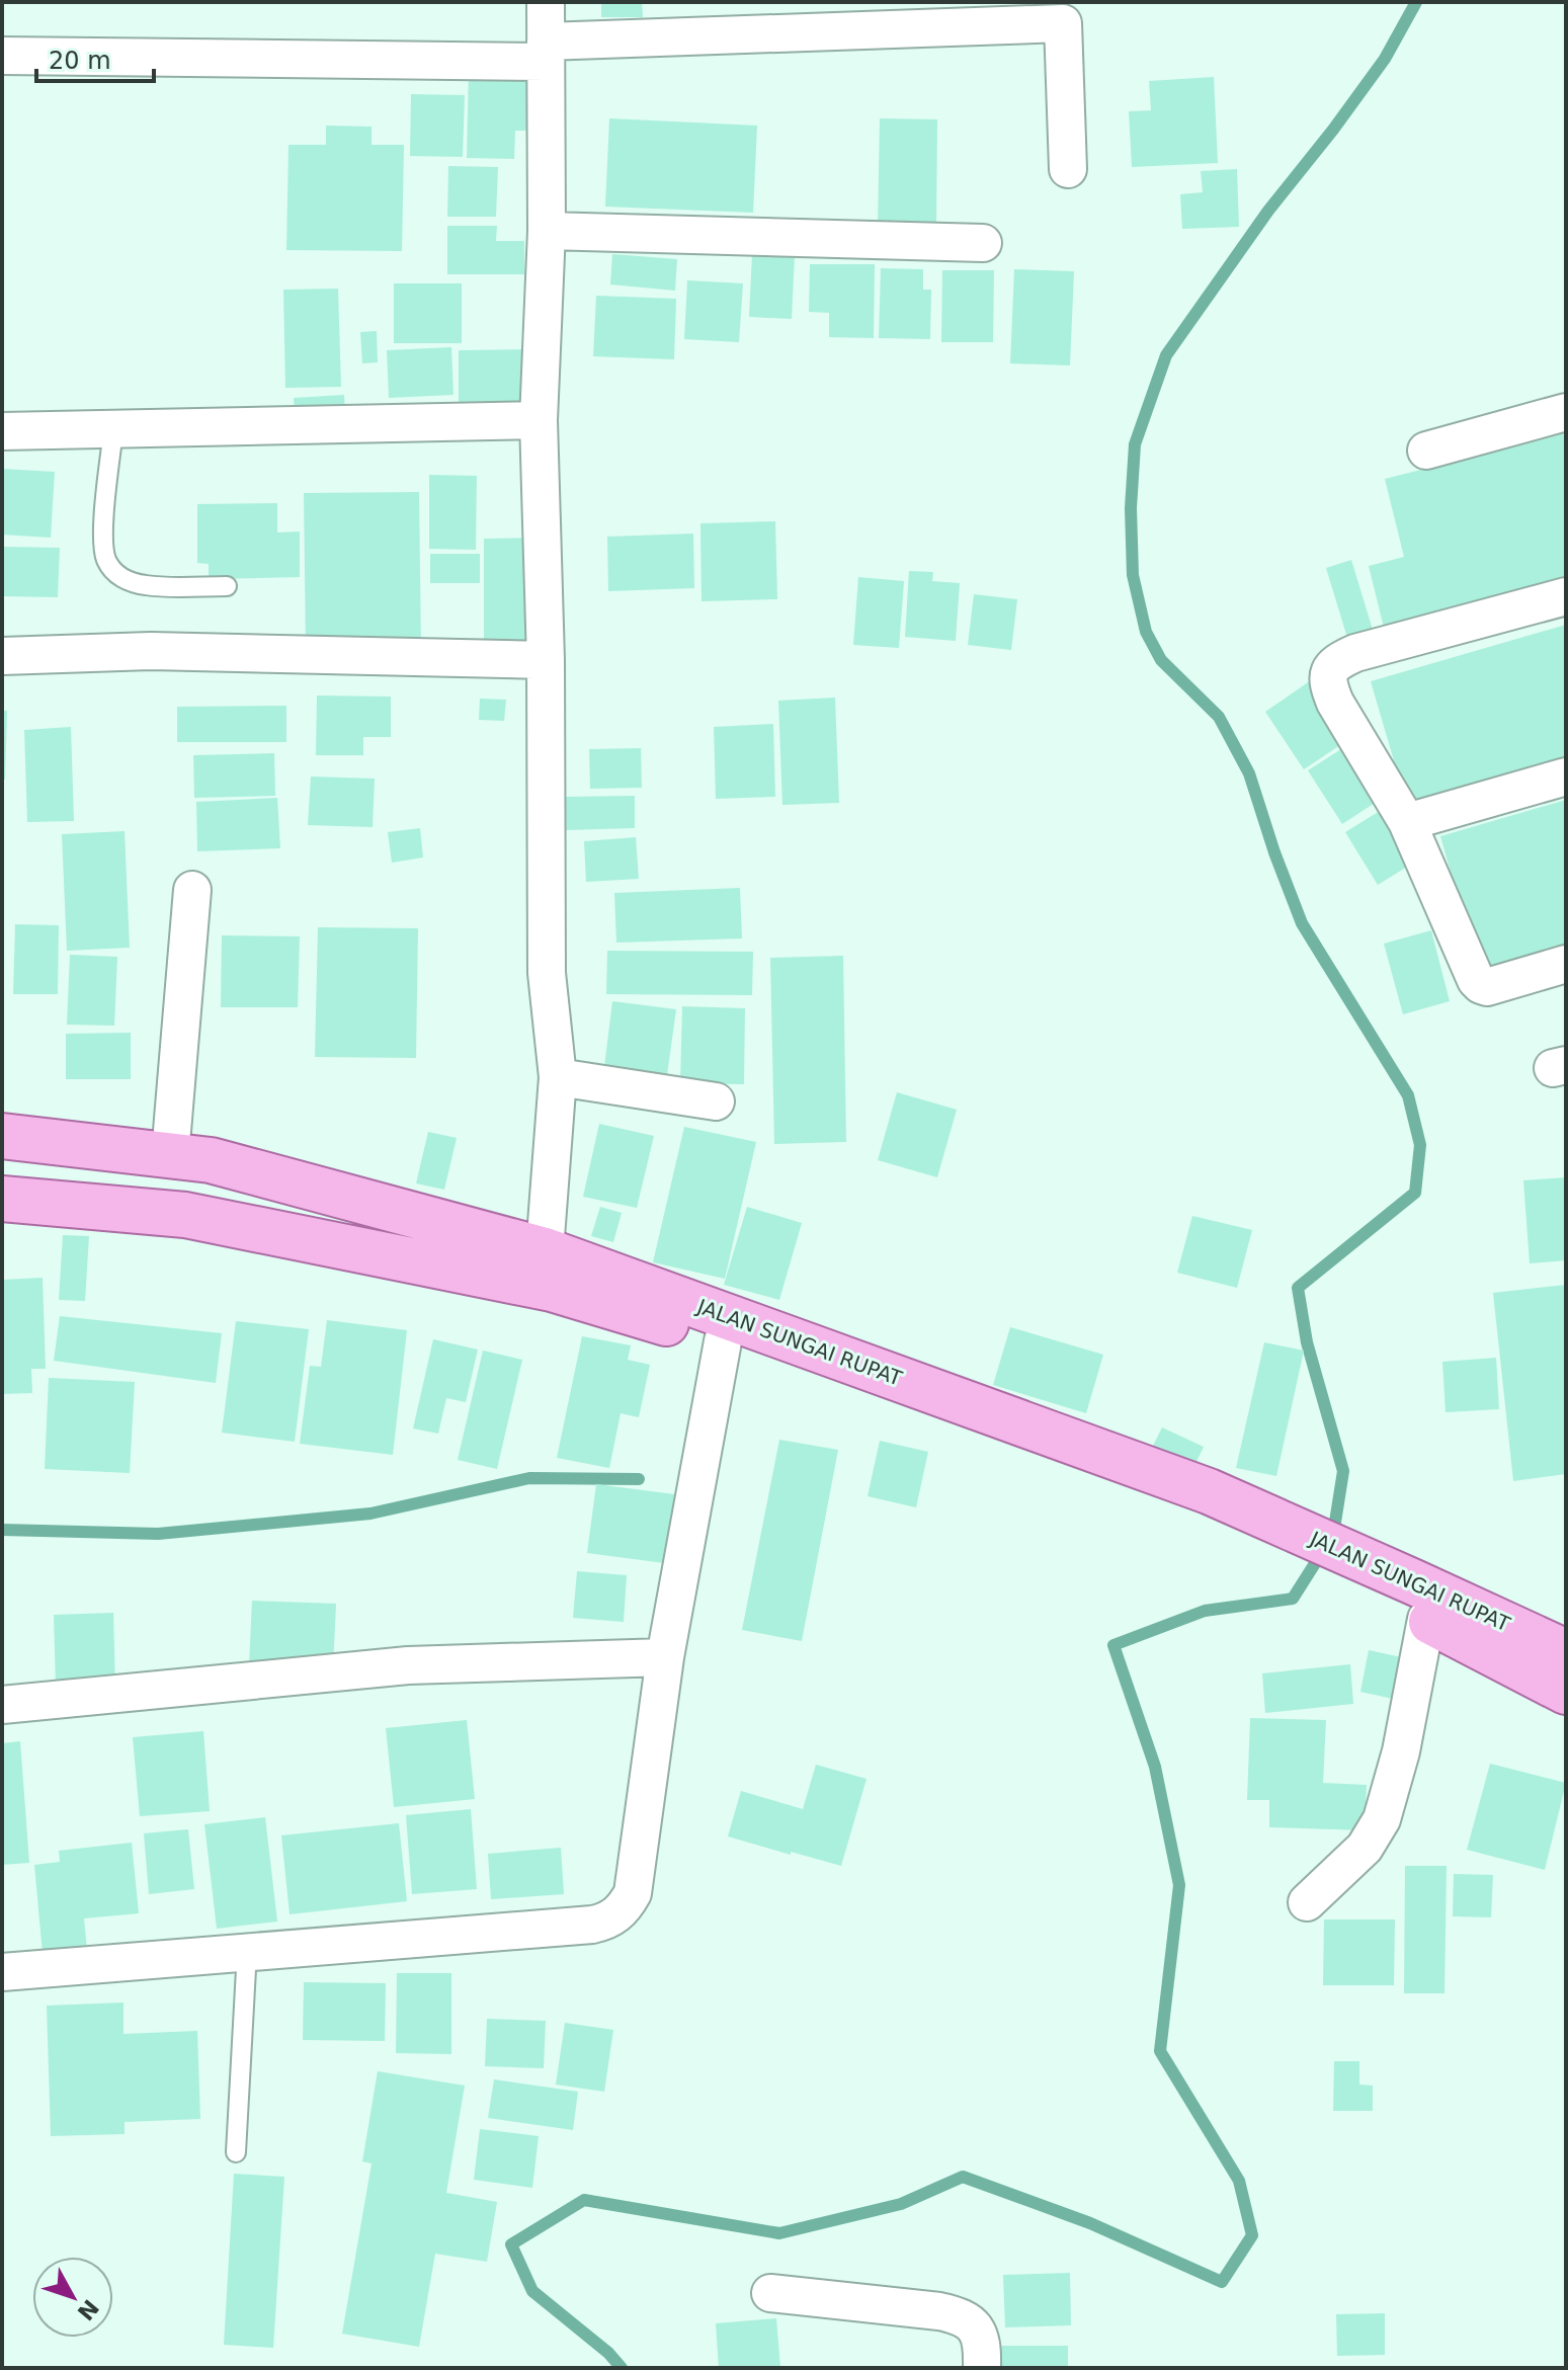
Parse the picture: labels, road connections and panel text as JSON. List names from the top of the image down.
{
  "streets": {
    "main road": ["JALAN SUNGAI RUPAT"]
  },
  "scale_bar": "20 m",
  "north": "bottom right"
}
